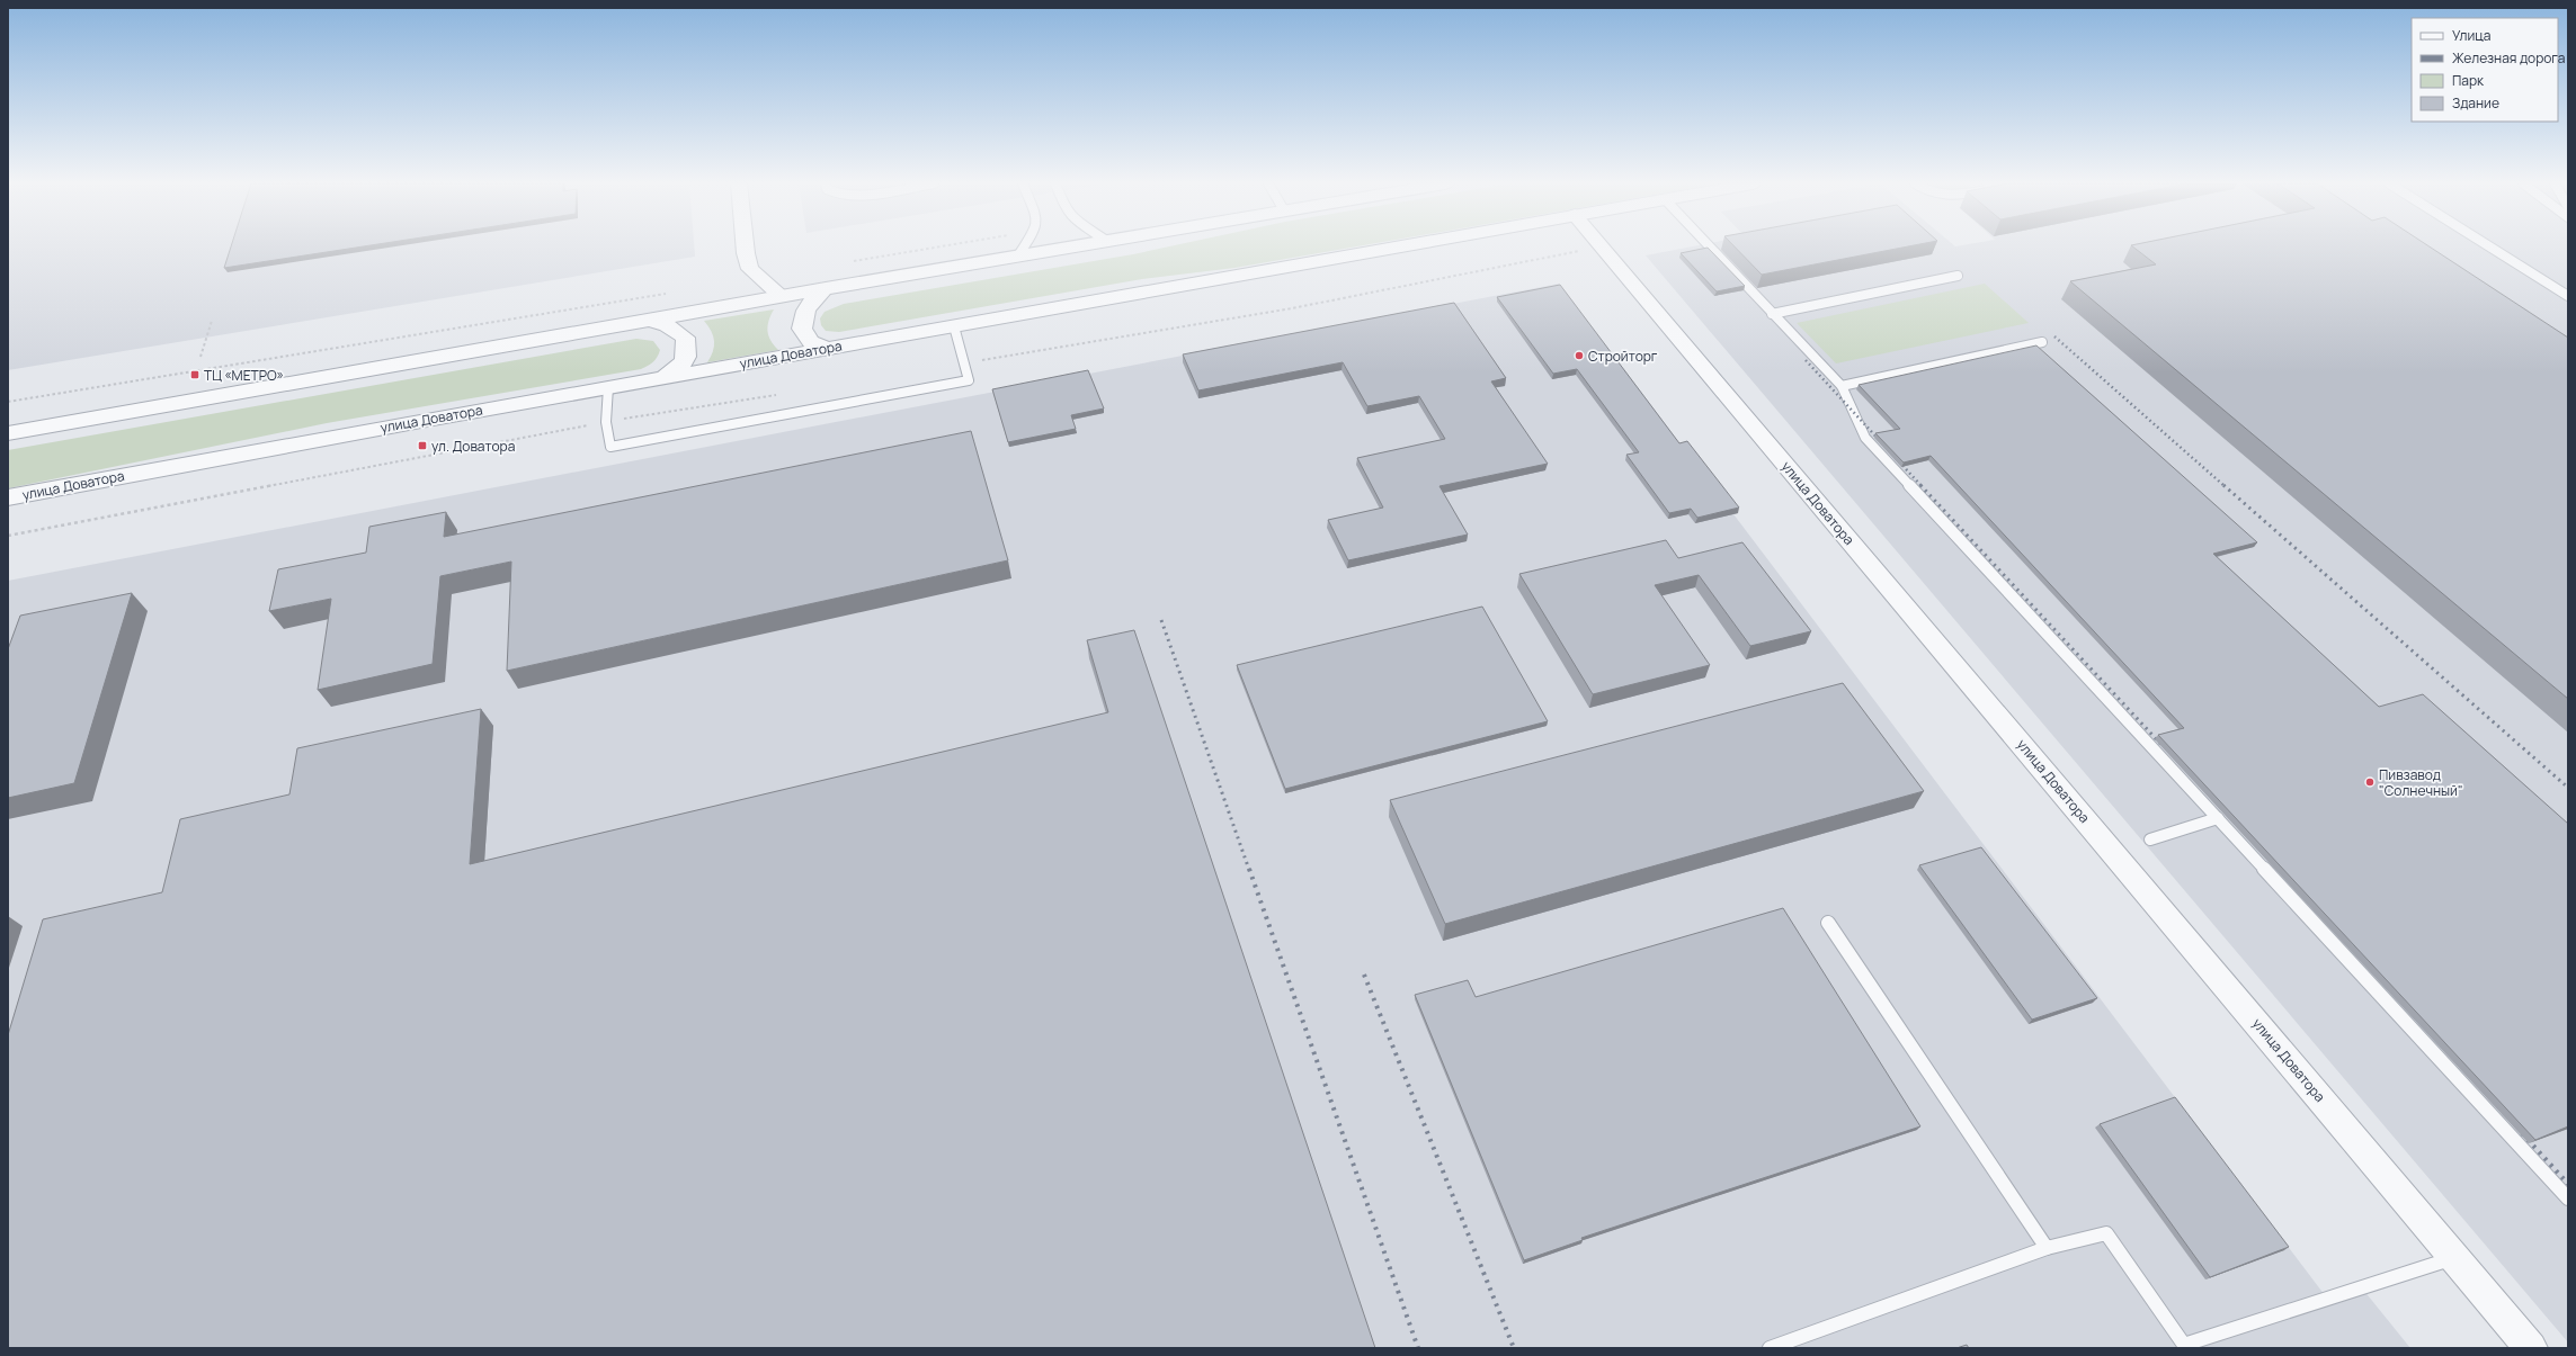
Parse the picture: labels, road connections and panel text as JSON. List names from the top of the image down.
{
  "streets": {
    "street": ["улица Доватора"]
  },
  "places": {
    "other": ["Стройторг", "Пивзавод \"Солнечный\""],
    "transit": ["ТЦ «МЕТРО»", "ул. Доватора"]
  },
  "legend": [
    "Улица",
    "Железная дорога",
    "Парк",
    "Здание"
  ]
}
